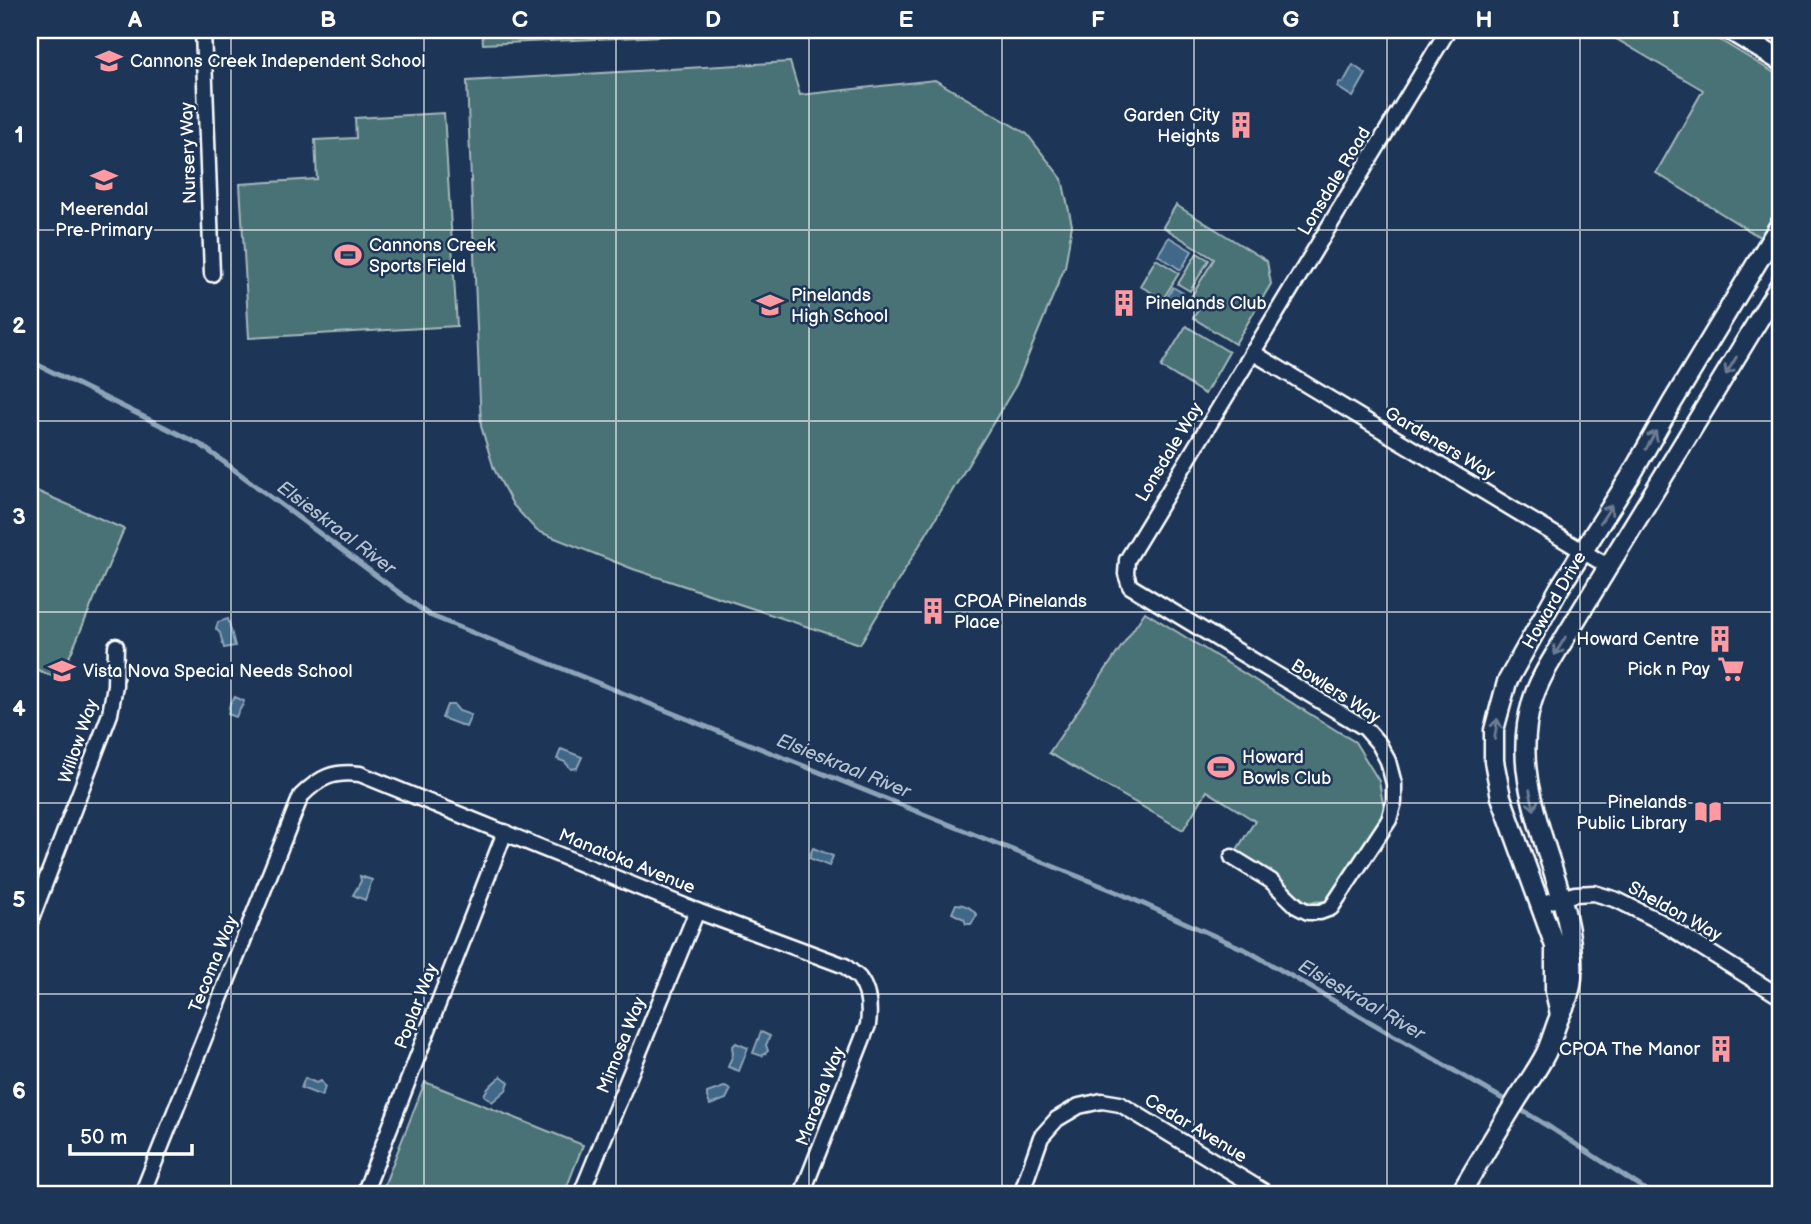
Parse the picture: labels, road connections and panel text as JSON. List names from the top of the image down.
{
  "streets": {
    "street": [
      "Nursery Way",
      "Lonsdale Road",
      "Gardeners Way",
      "Lonsdale Way",
      "Howard Drive",
      "Bowlers Way",
      "Willow Way",
      "Manatoka Avenue",
      "Sheldon Way",
      "Tecoma Way",
      "Poplar Way",
      "Mimosa Way",
      "Maroela Way",
      "Cedar Avenue"
    ]
  },
  "crossings": [
    ["Lonsdale Road", "Gardeners Way"],
    ["Lonsdale Road", "Lonsdale Way"],
    ["Gardeners Way", "Lonsdale Way"],
    ["Gardeners Way", "Howard Drive"],
    ["Lonsdale Way", "Bowlers Way"],
    ["Howard Drive", "Sheldon Way"],
    ["Manatoka Avenue", "Tecoma Way"],
    ["Manatoka Avenue", "Poplar Way"],
    ["Manatoka Avenue", "Mimosa Way"],
    ["Manatoka Avenue", "Maroela Way"]
  ],
  "water": ["Elsieskraal River"],
  "places": {
    "school or university": [
      "Cannons Creek Independent School",
      "Meerendal Pre-Primary",
      "Pinelands High School",
      "Vista Nova Special Needs School"
    ],
    "building": [
      "Garden City Heights",
      "Pinelands Club",
      "CPOA Pinelands Place",
      "Howard Centre",
      "CPOA The Manor"
    ],
    "sports": ["Cannons Creek Sports Field", "Howard Bowls Club"],
    "supermarket": ["Pick n Pay"],
    "library": ["Pinelands Public Library"]
  },
  "scale_bar": "50 m",
  "grid": {
    "columns": [
      "A",
      "B",
      "C",
      "D",
      "E",
      "F",
      "G",
      "H",
      "I"
    ],
    "rows": [
      "1",
      "2",
      "3",
      "4",
      "5",
      "6"
    ]
  }
}
